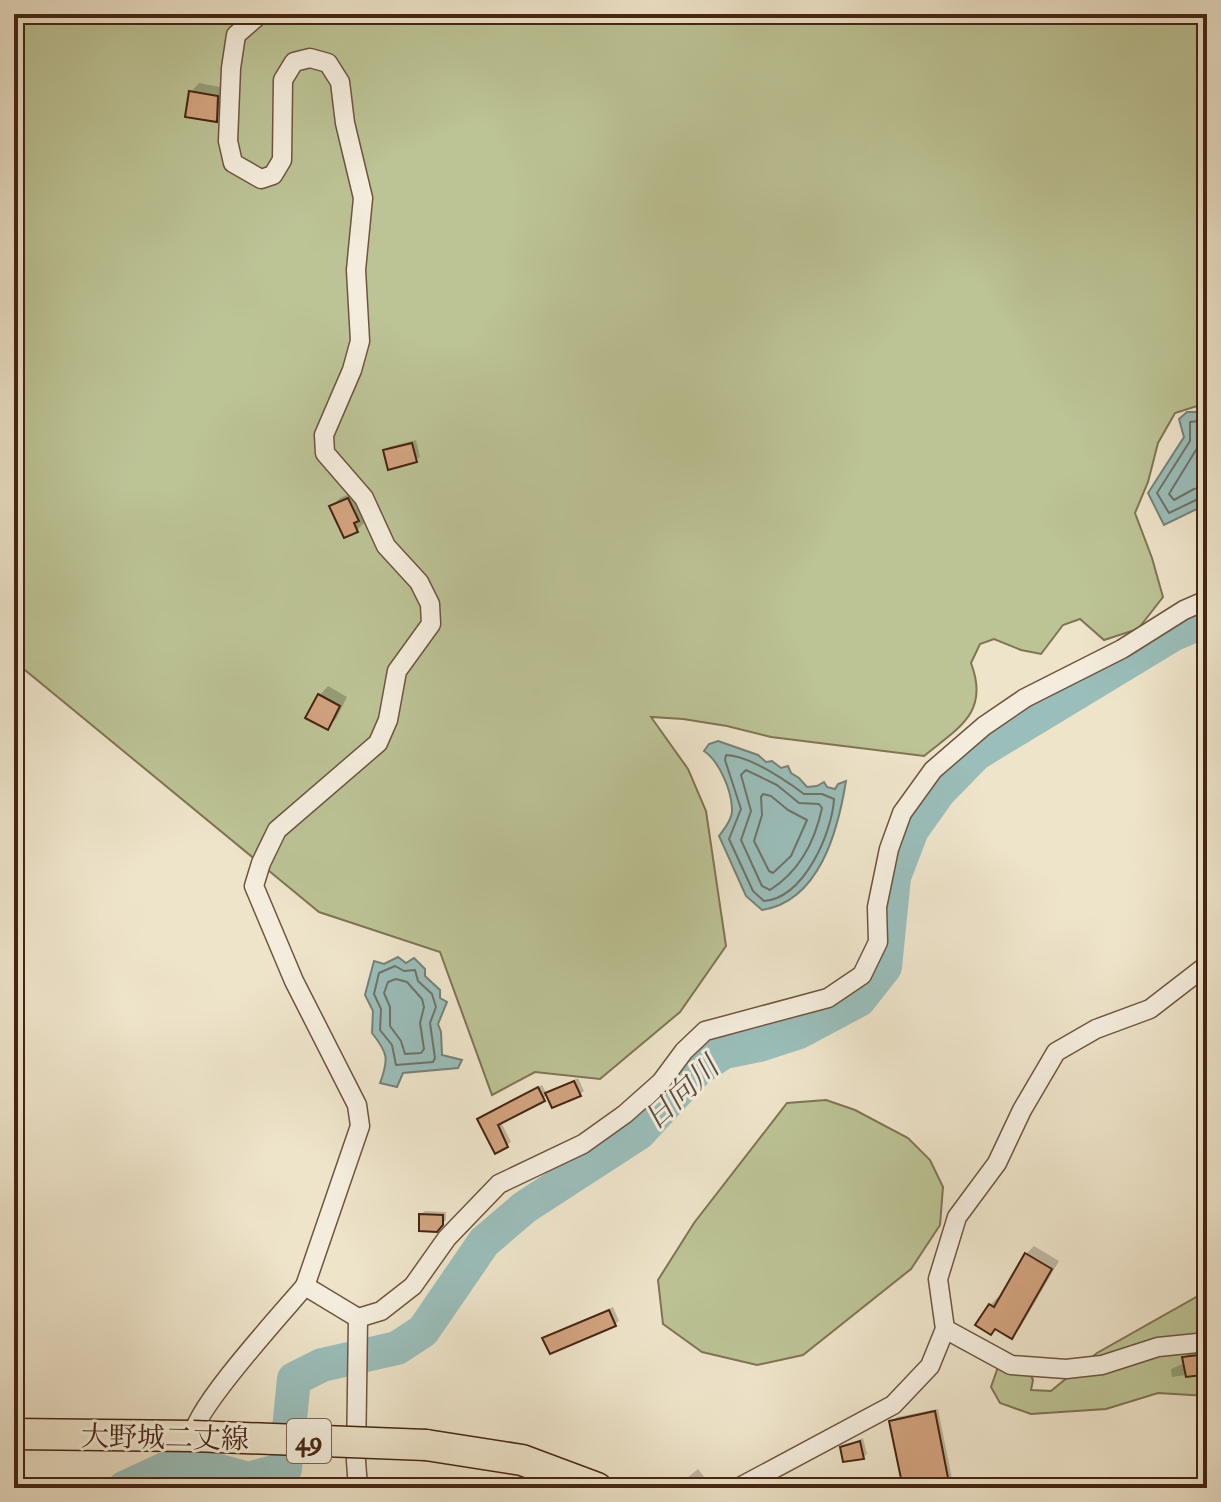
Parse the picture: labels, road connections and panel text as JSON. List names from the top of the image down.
{
  "streets": {
    "main road": ["大野城二丈線", "49"]
  },
  "water": ["日向川"]
}
